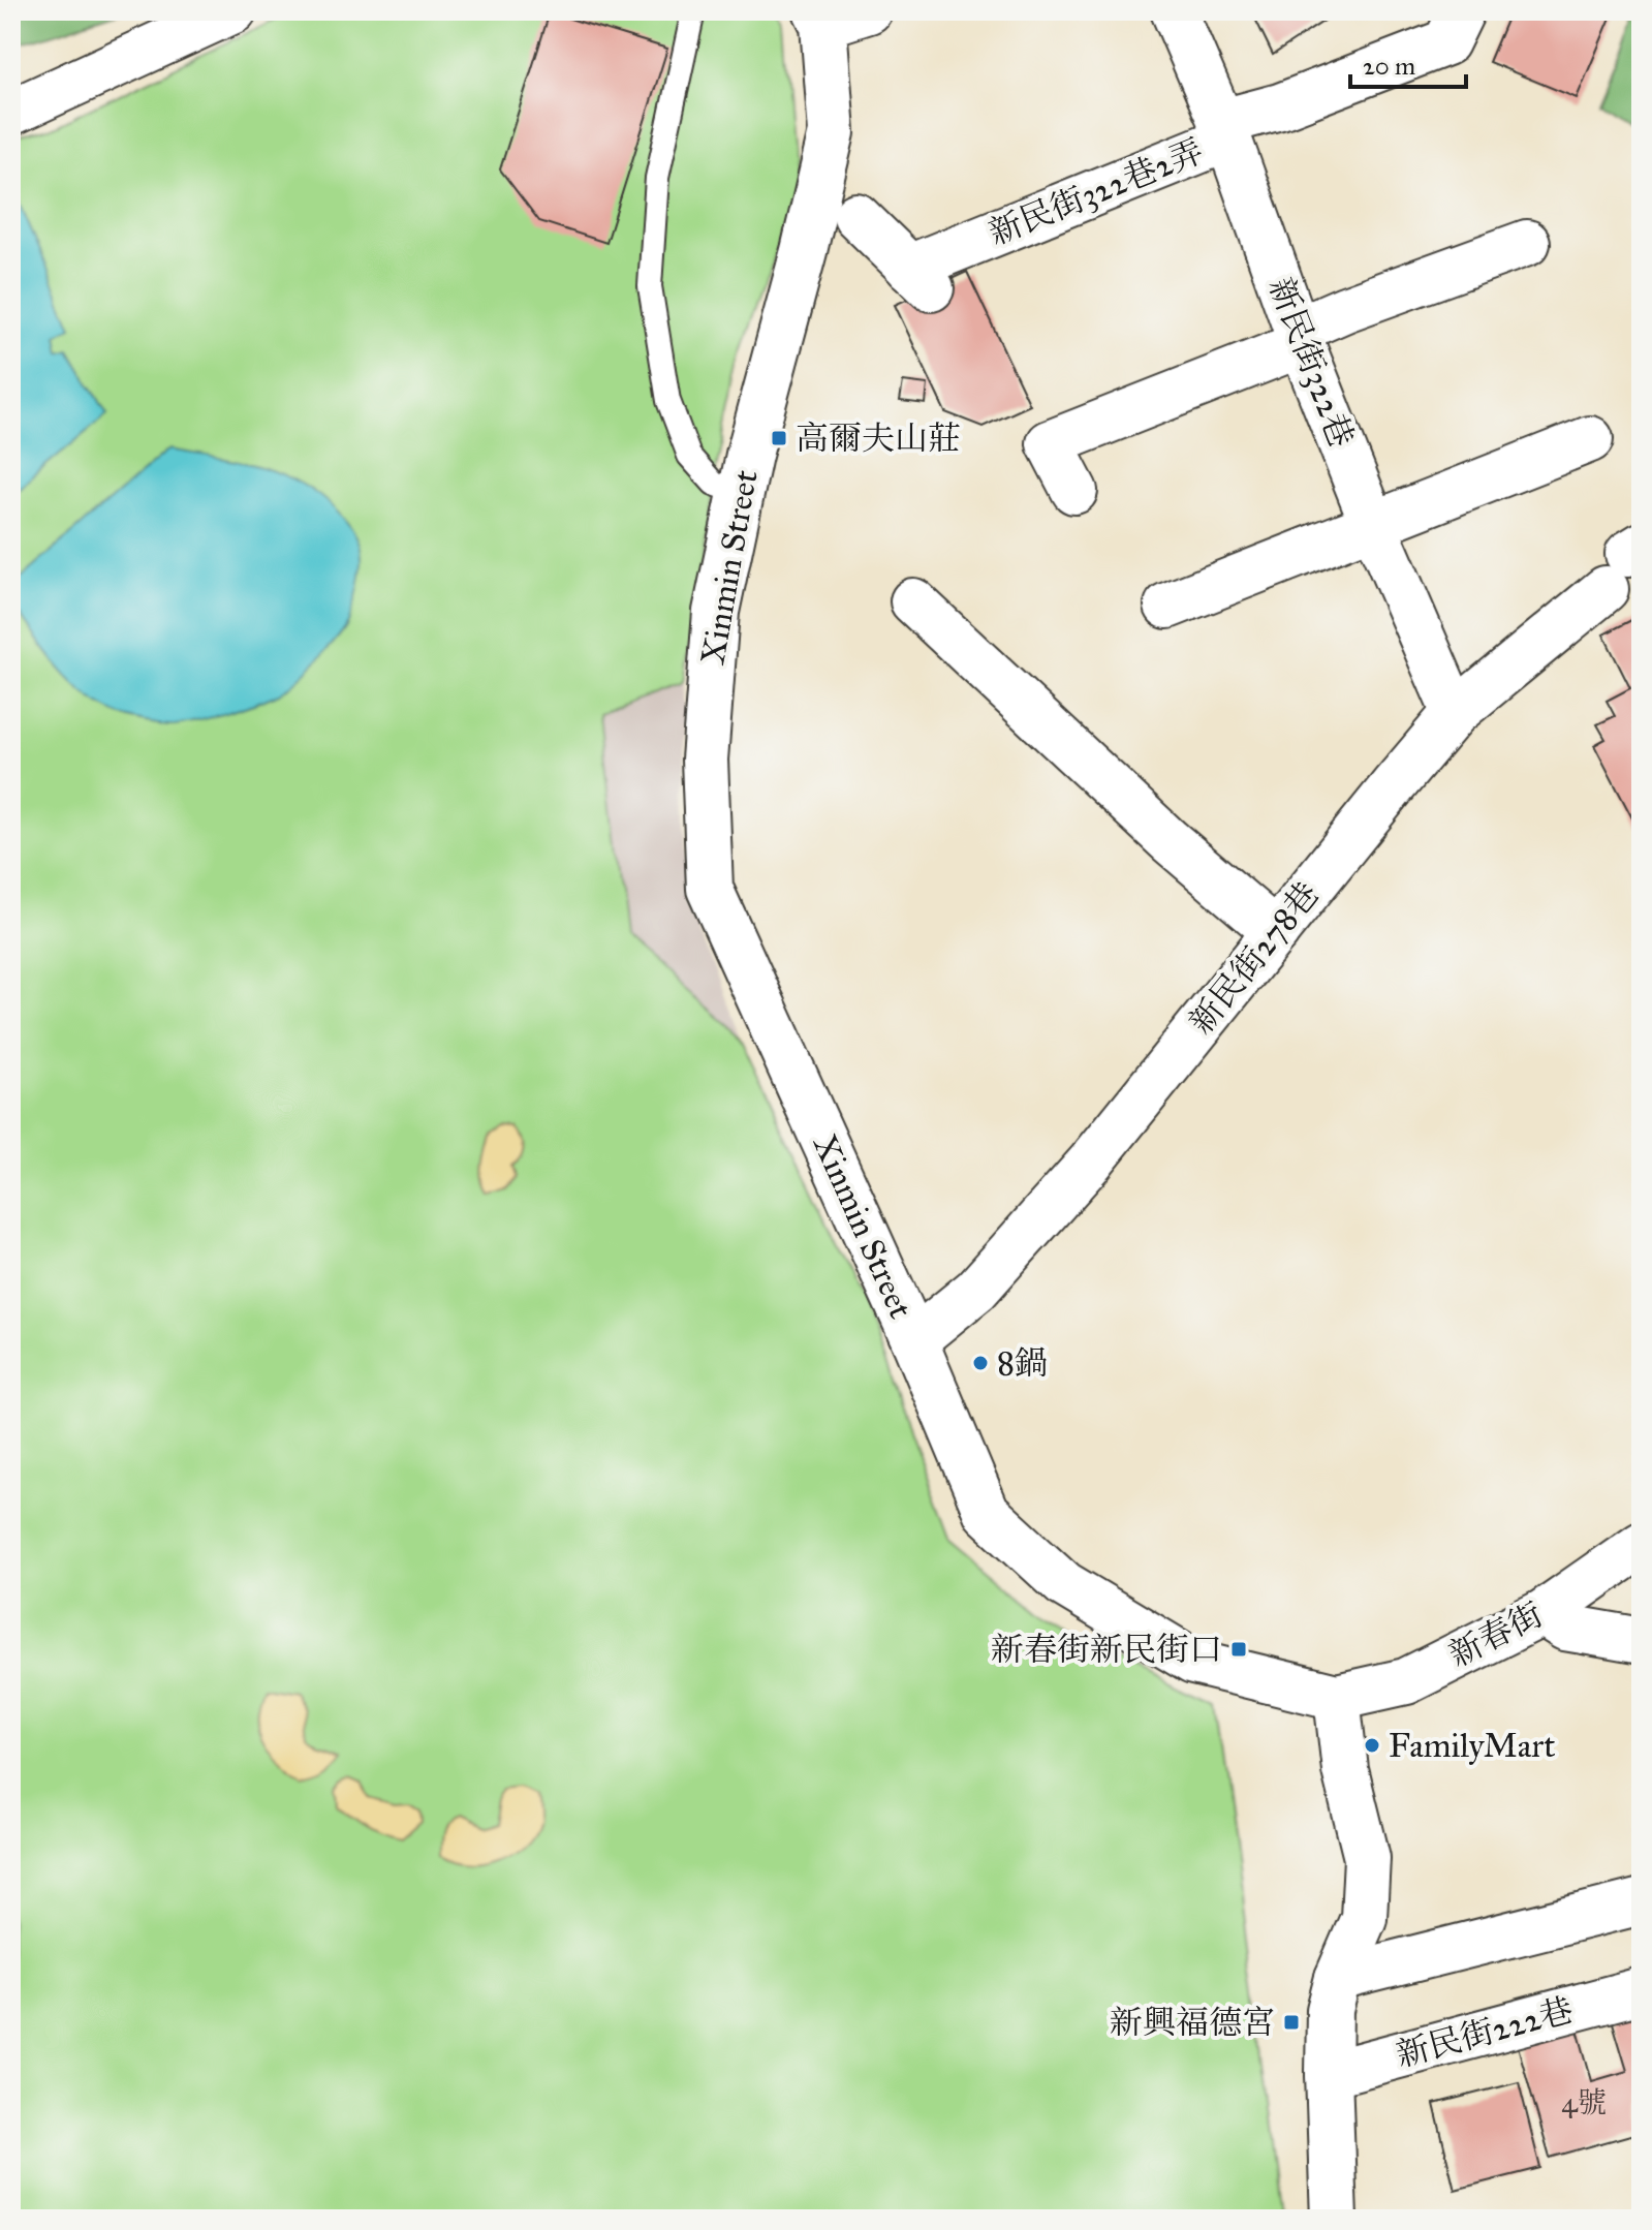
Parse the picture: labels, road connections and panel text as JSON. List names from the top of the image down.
{
  "streets": {
    "street": [
      "新民街322巷2弄",
      "新民街322巷",
      "Xinmin Street",
      "新民街278巷",
      "新春街",
      "新民街222巷"
    ]
  },
  "crossings": [
    ["新民街322巷2弄", "新民街322巷"],
    ["新民街322巷", "新民街278巷"],
    ["Xinmin Street", "新民街278巷"],
    ["Xinmin Street", "新春街"]
  ],
  "places": {
    "transit": ["高爾夫山莊", "新春街新民街口", "新興福德宮"],
    "other": ["8鍋", "FamilyMart"]
  },
  "house_numbers": ["4號"],
  "scale_bar": "20 m"
}
